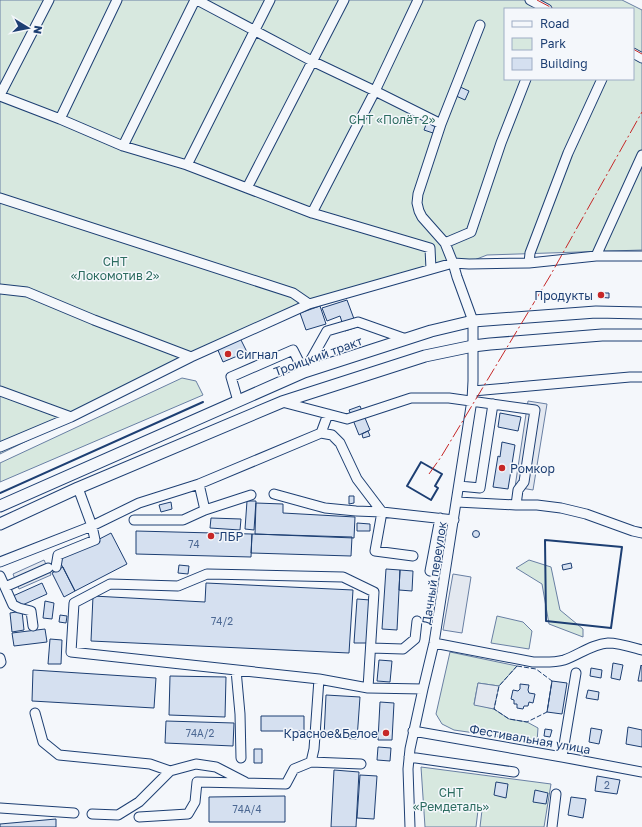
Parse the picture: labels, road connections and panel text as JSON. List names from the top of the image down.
{
  "streets": {
    "main road": ["Троицкий тракт"],
    "street": ["Дачный переулок", "Фестивальная улица"]
  },
  "crossings": [
    ["Троицкий тракт", "Дачный переулок"],
    ["Дачный переулок", "Фестивальная улица"]
  ],
  "parks": ["СНТ «Полёт 2»", "СНТ «Локомотив 2»", "СНТ «Ремдеталь»"],
  "places": [
    "Продукты",
    "Сигнал",
    "Ромкор",
    "ЛБР",
    "Красное&Белое"
  ],
  "house_numbers": [
    "74",
    "74/2",
    "74А/2",
    "2",
    "74А/4"
  ],
  "legend": ["Road", "Park", "Building"],
  "north": "right"
}
